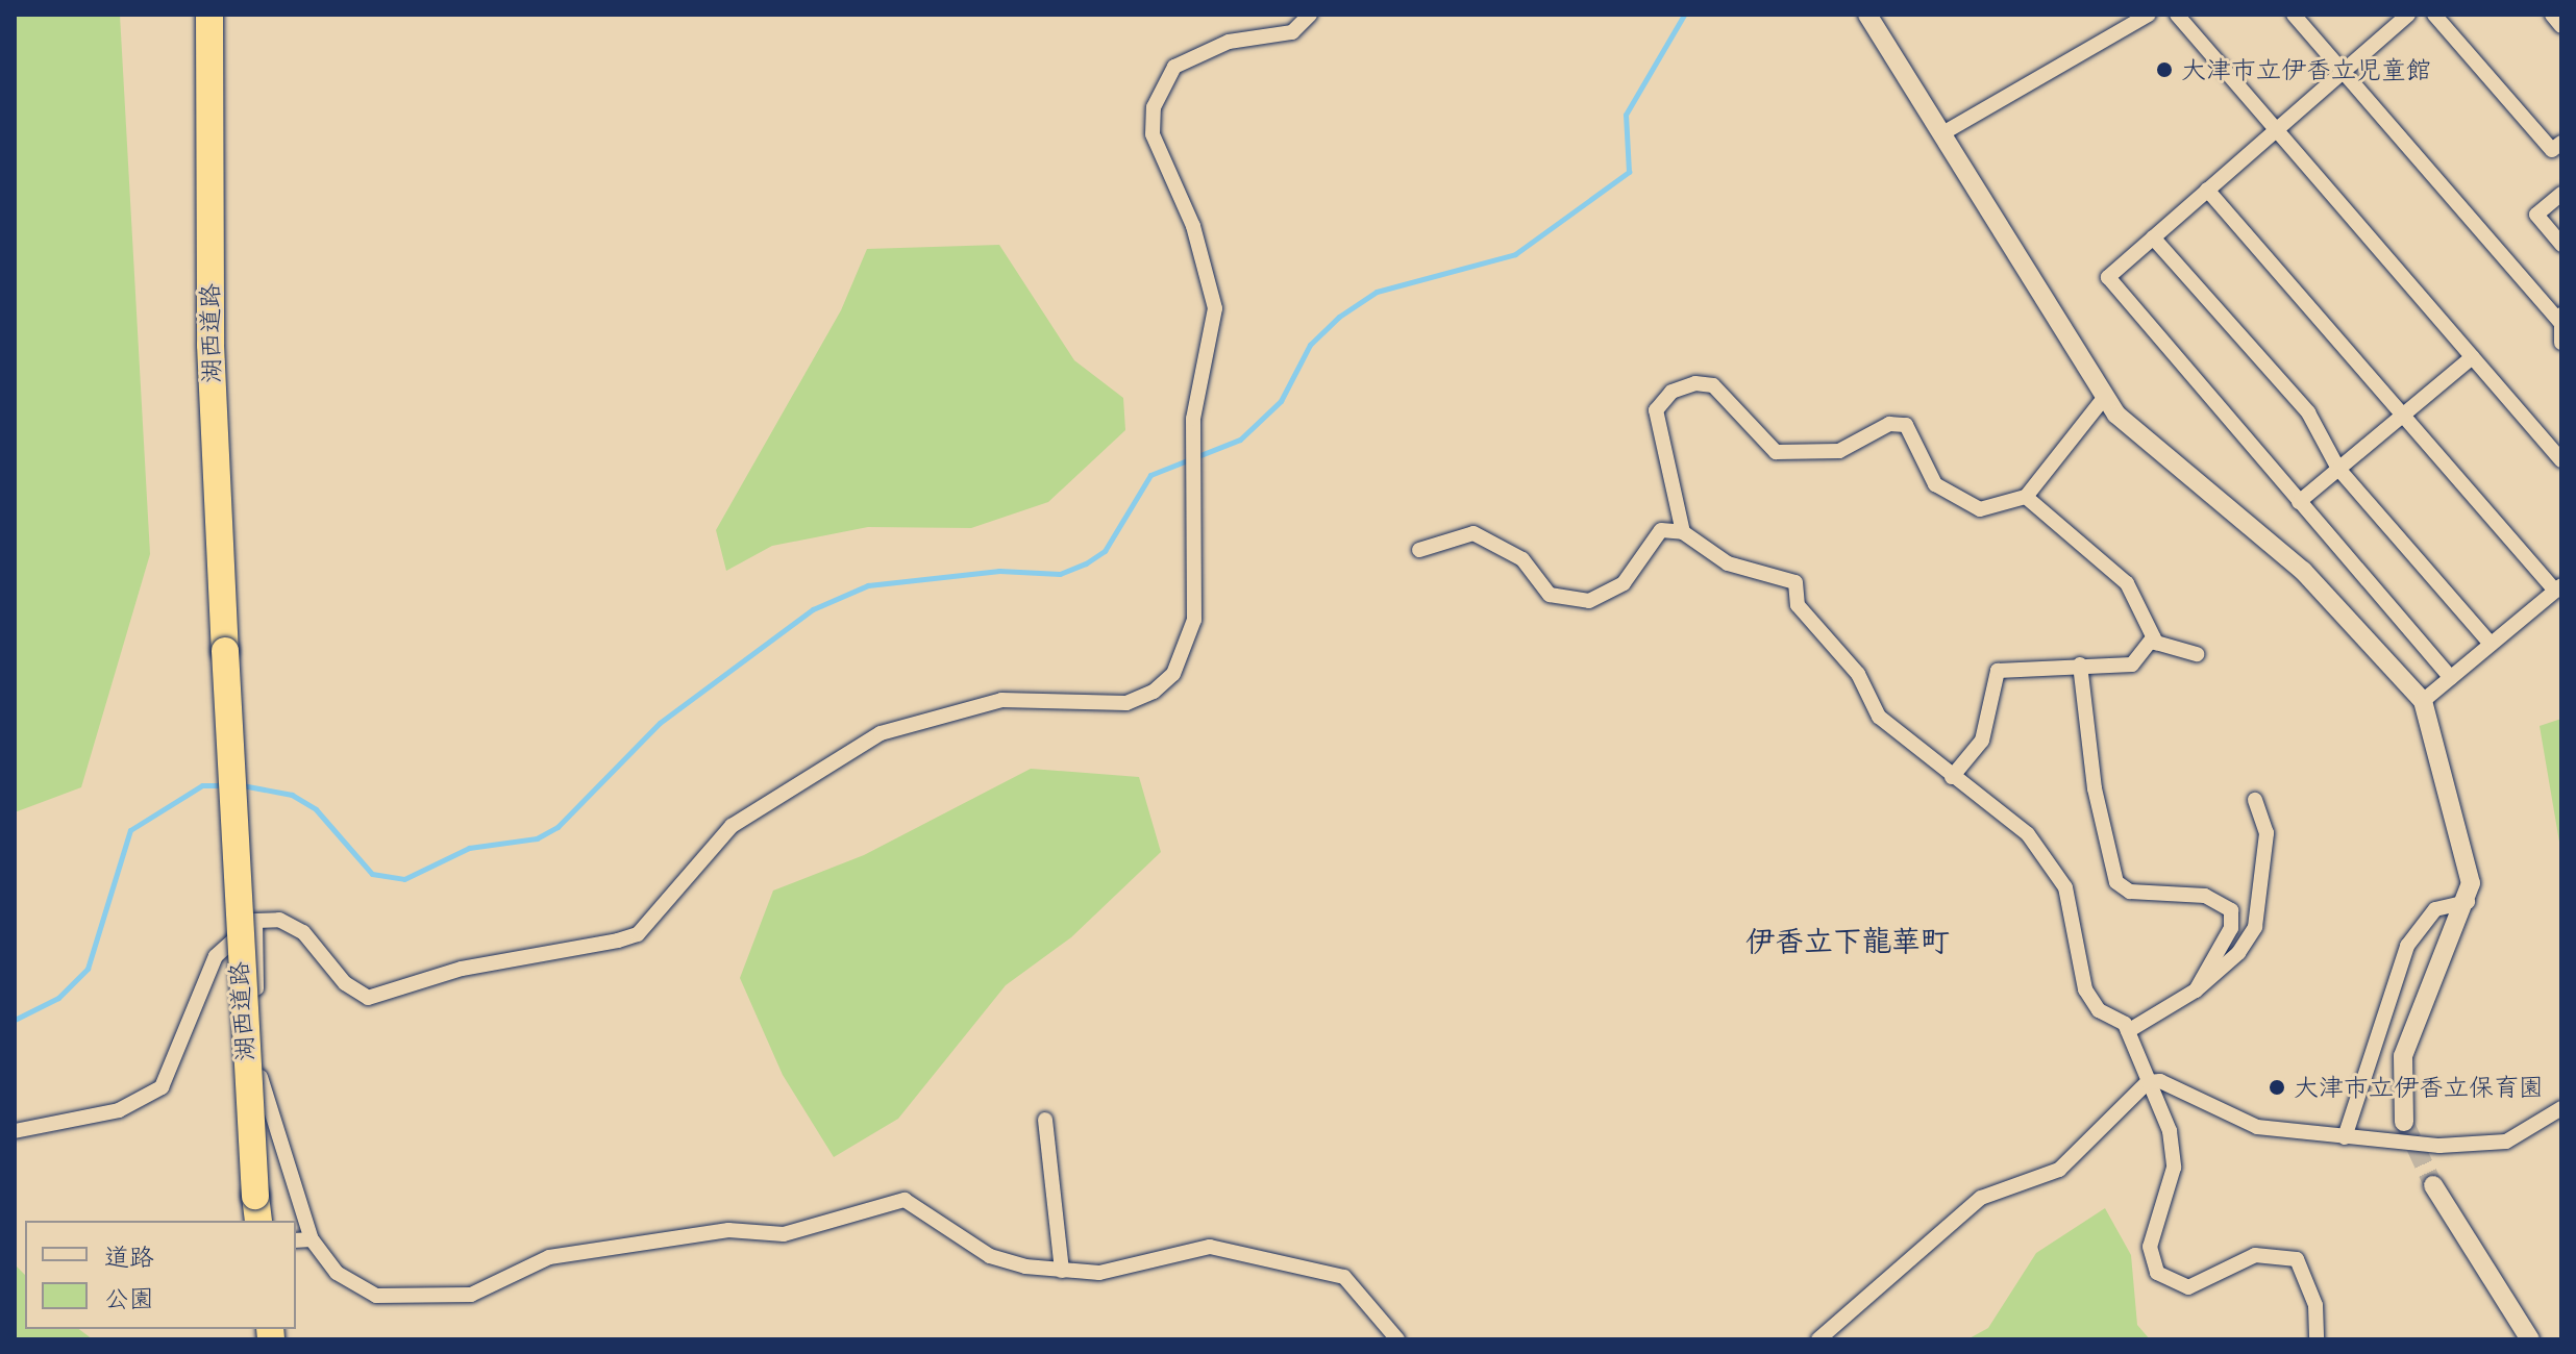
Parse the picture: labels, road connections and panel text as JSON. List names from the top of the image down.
{
  "streets": {
    "highway": ["湖西道路"]
  },
  "districts": ["伊香立下龍華町"],
  "places": ["大津市立伊香立児童館", "大津市立伊香立保育園"],
  "legend": ["道路", "公園"]
}
